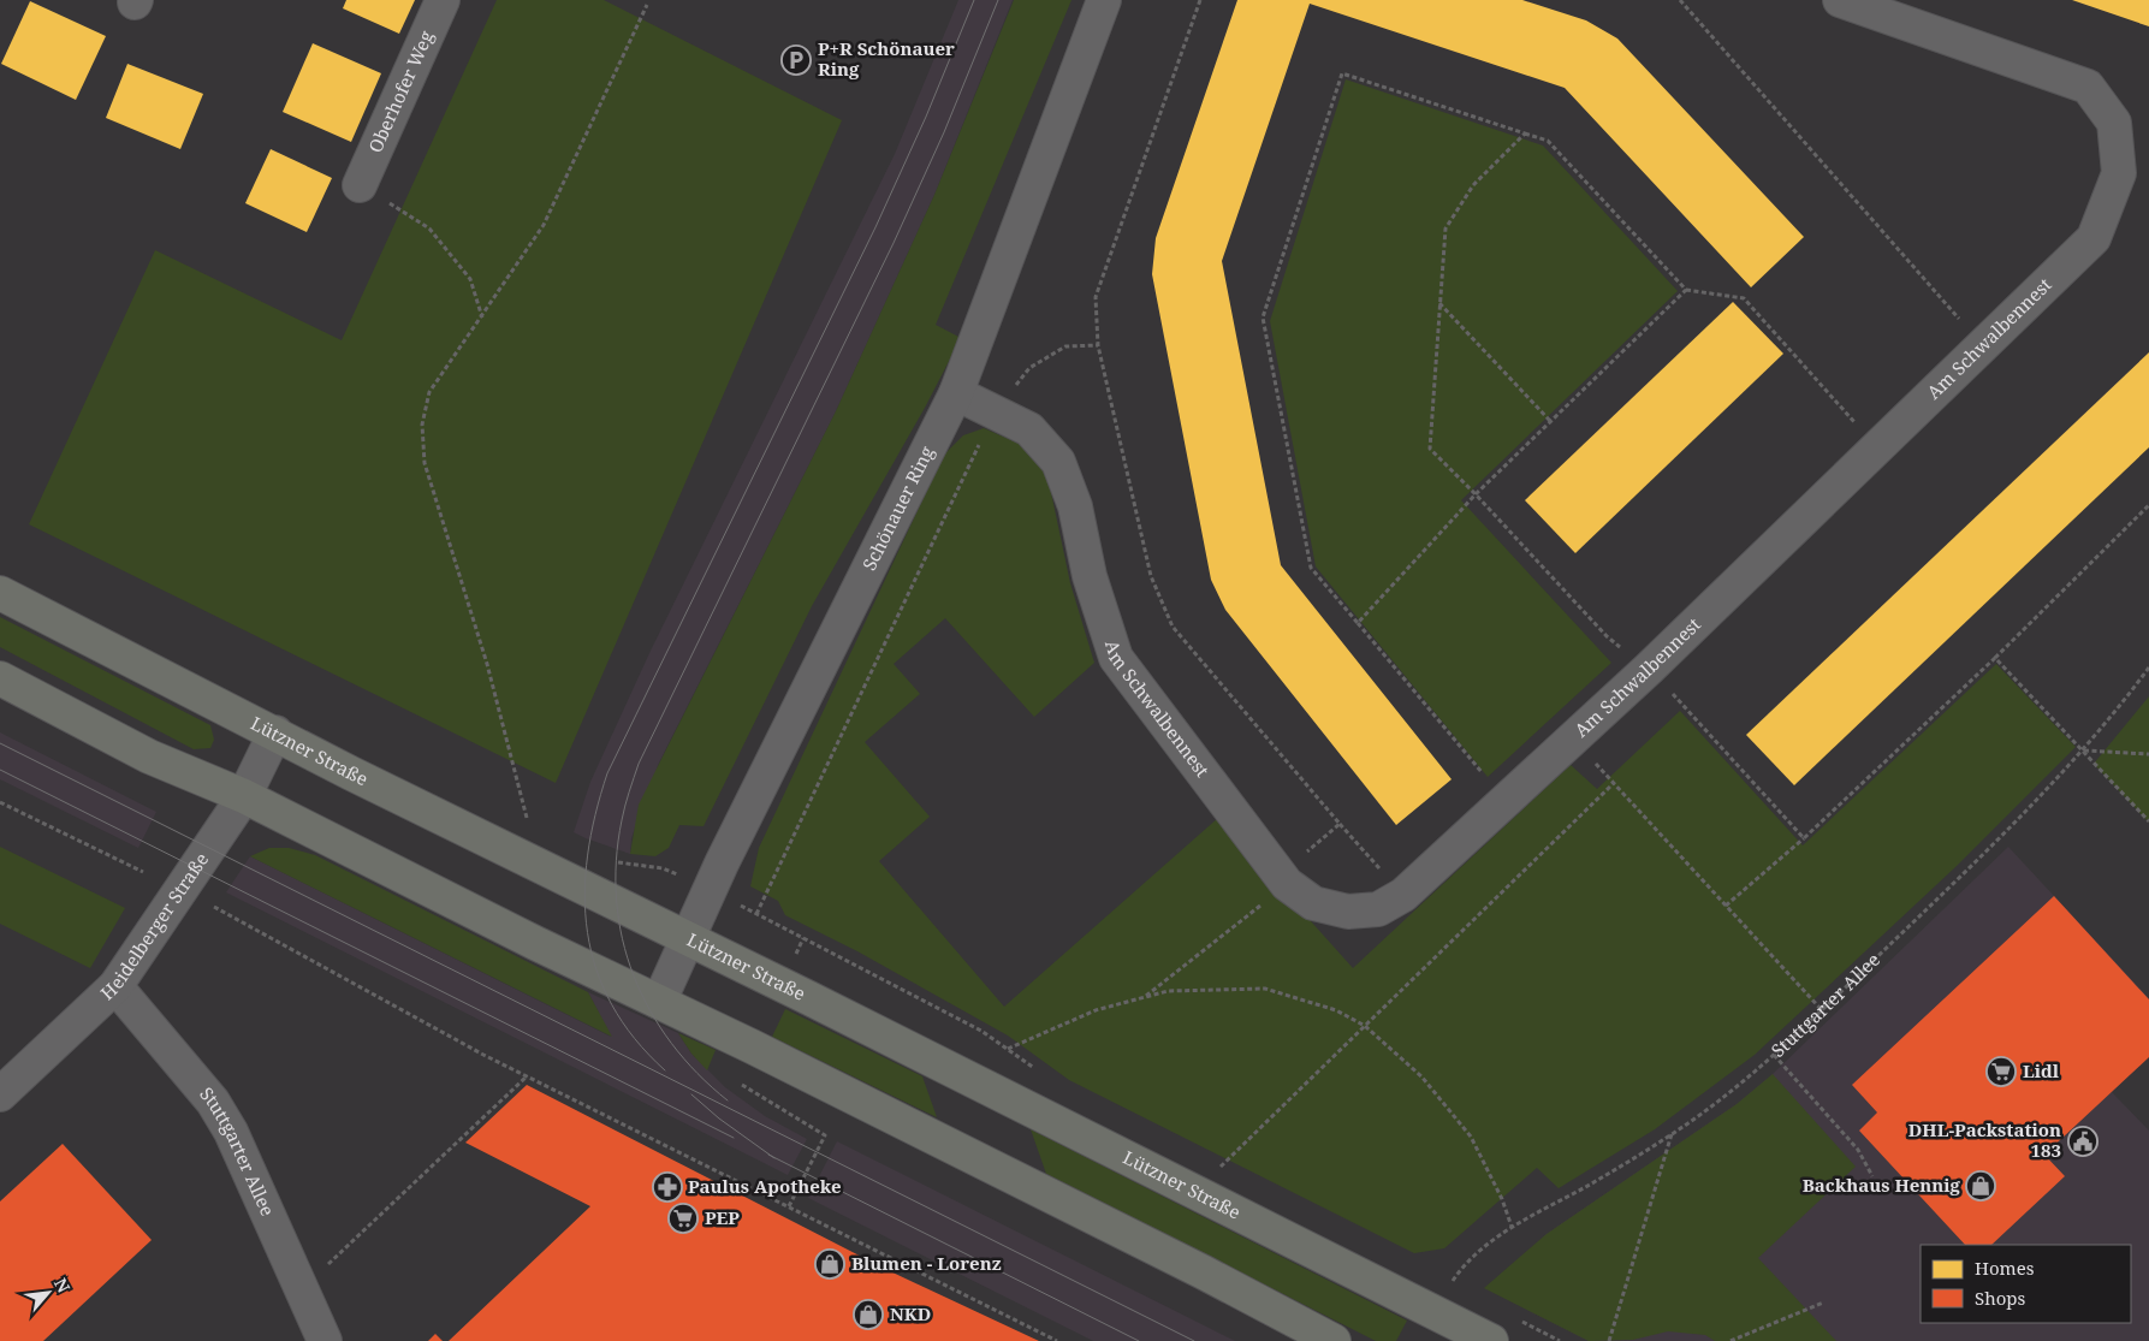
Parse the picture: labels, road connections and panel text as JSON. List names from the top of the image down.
{
  "streets": {
    "main road": ["Lützner Straße"],
    "street": [
      "Oberhofer Weg",
      "Am Schwalbennest",
      "Schönauer Ring",
      "Heidelberger Straße",
      "Stuttgarter Allee"
    ]
  },
  "crossings": [
    ["Am Schwalbennest", "Schönauer Ring"],
    ["Schönauer Ring", "Lützner Straße"],
    ["Lützner Straße", "Heidelberger Straße"],
    ["Heidelberger Straße", "Stuttgarter Allee"]
  ],
  "places": {
    "parking": ["P+R Schönauer Ring"],
    "supermarket": ["Lidl", "PEP"],
    "public building": ["DHL-Packstation 183"],
    "shop": ["Backhaus Hennig", "Blumen - Lorenz", "NKD"],
    "pharmacy": ["Paulus Apotheke"]
  },
  "legend": ["Homes", "Shops"],
  "north": "top right"
}
